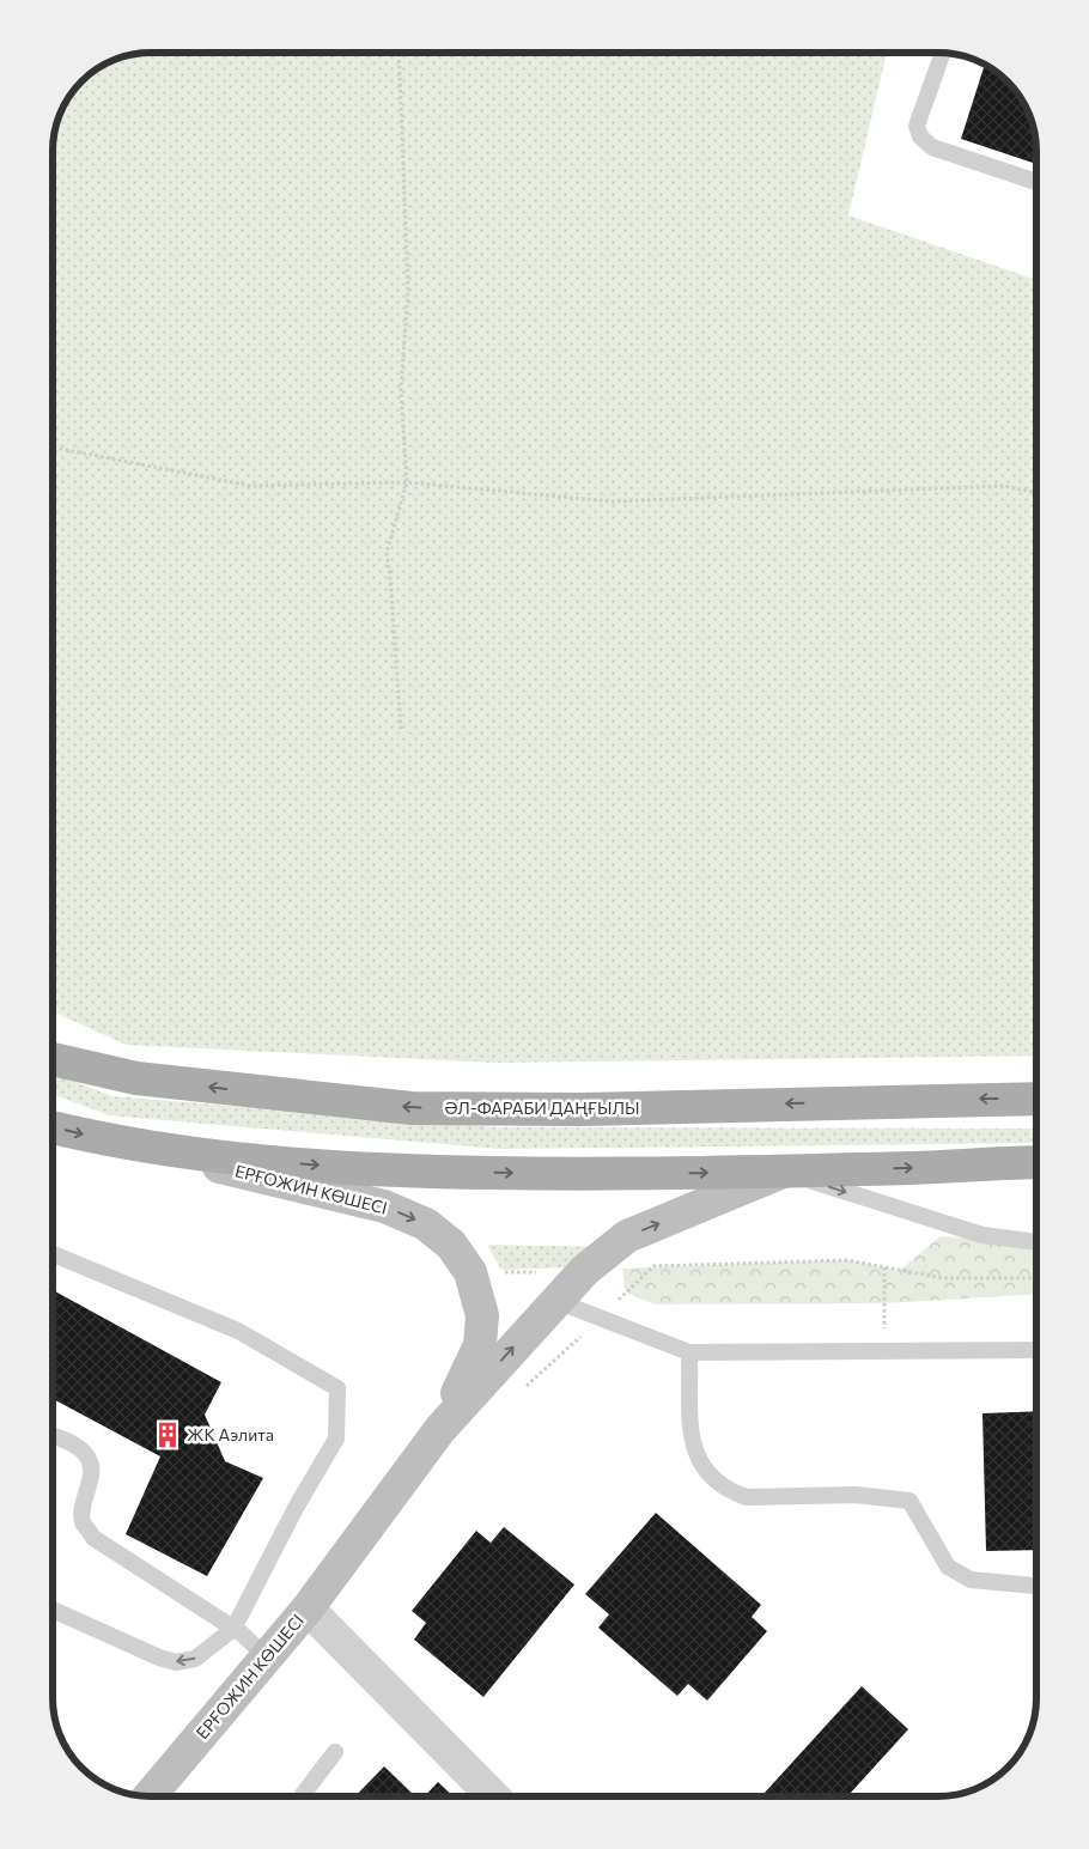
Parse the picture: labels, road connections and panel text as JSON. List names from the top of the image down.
{
  "streets": {
    "main road": ["ӘЛ-ФАРАБИ ДАҢҒЫЛЫ"],
    "street": ["ЕРҒОЖИН КӨШЕСІ"]
  },
  "places": {
    "building": ["ЖК Аэлита"]
  }
}
